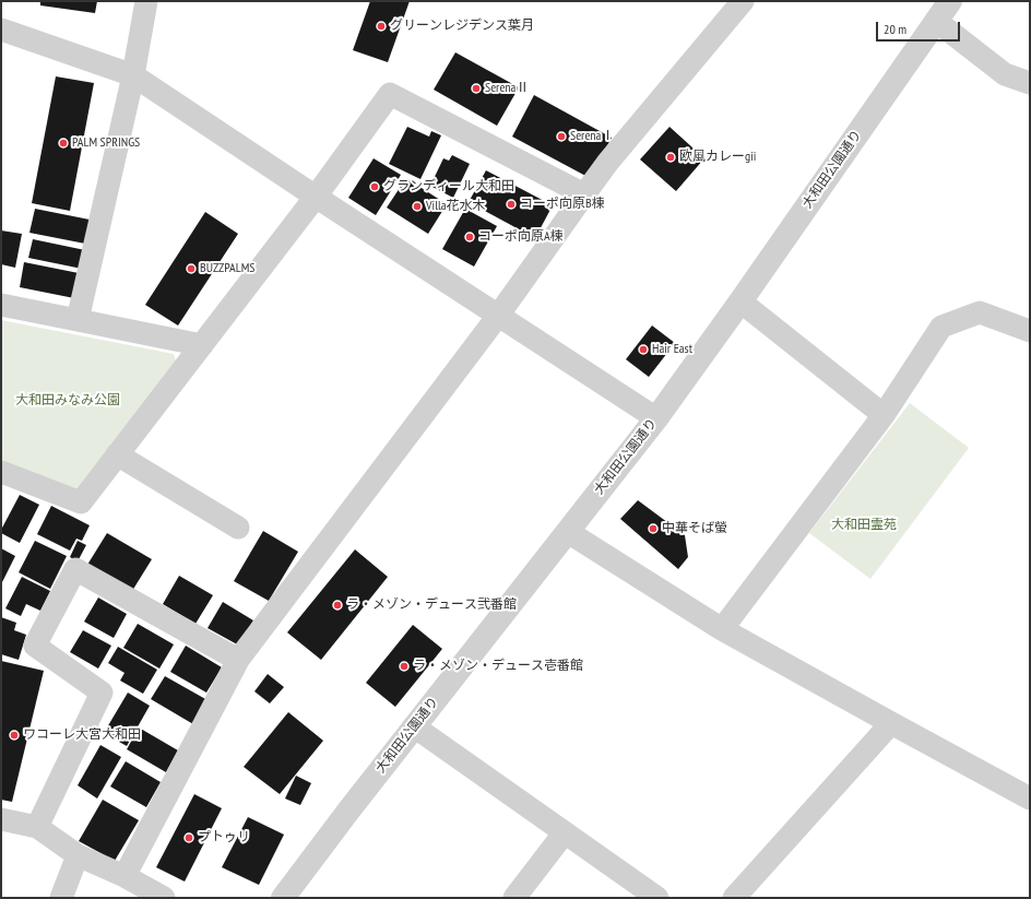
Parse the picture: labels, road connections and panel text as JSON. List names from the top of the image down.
{
  "streets": {
    "street": ["大和田公園通り"]
  },
  "parks": ["大和田みなみ公園", "大和田霊苑"],
  "places": [
    "グリーンレジデンス葉月",
    "SerenaⅡ",
    "SerenaⅠ",
    "PALM SPRINGS",
    "欧風カレーgii",
    "グランディール大和田",
    "コーポ向原B棟",
    "Villa花水木",
    "コーポ向原A棟",
    "BUZZPALMS",
    "Hair East",
    "中華そば螢",
    "ラ・メゾン・デュース弐番館",
    "ラ・メゾン・デュース壱番館",
    "ワコーレ大宮大和田",
    "プトゥリ"
  ],
  "scale_bar": "20 m"
}
